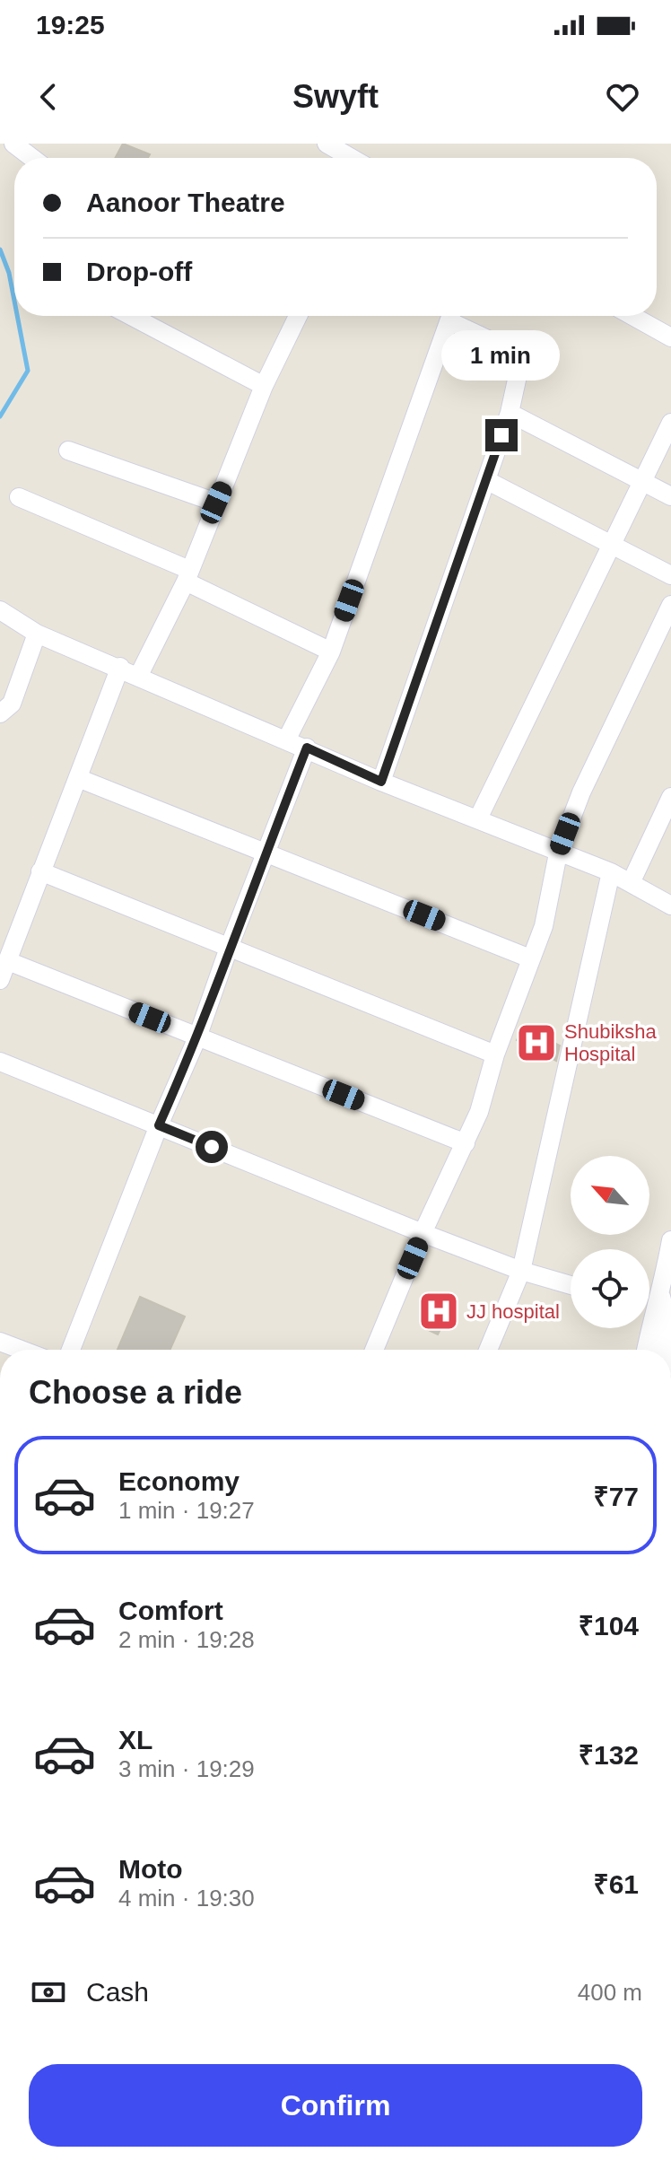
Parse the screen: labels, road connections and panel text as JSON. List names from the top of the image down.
{
  "places": {
    "hospital": ["Shubiksha Hospital", "JJ hospital"]
  },
  "north": "top left",
  "page": {
    "status": "19:25",
    "header": "Swyft",
    "banner": ["Aanoor Theatre", "Drop-off"],
    "bubble": "1 min",
    "heading": "Choose a ride",
    "list": [
      {
        "name": "Economy",
        "note": "1 min · 19:27",
        "value": "₹77"
      },
      {
        "name": "Comfort",
        "note": "2 min · 19:28",
        "value": "₹104"
      },
      {
        "name": "XL",
        "note": "3 min · 19:29",
        "value": "₹132"
      },
      {
        "name": "Moto",
        "note": "4 min · 19:30",
        "value": "₹61"
      }
    ],
    "pay": ["Cash", "400 m"],
    "buttons": "Confirm"
  }
}
